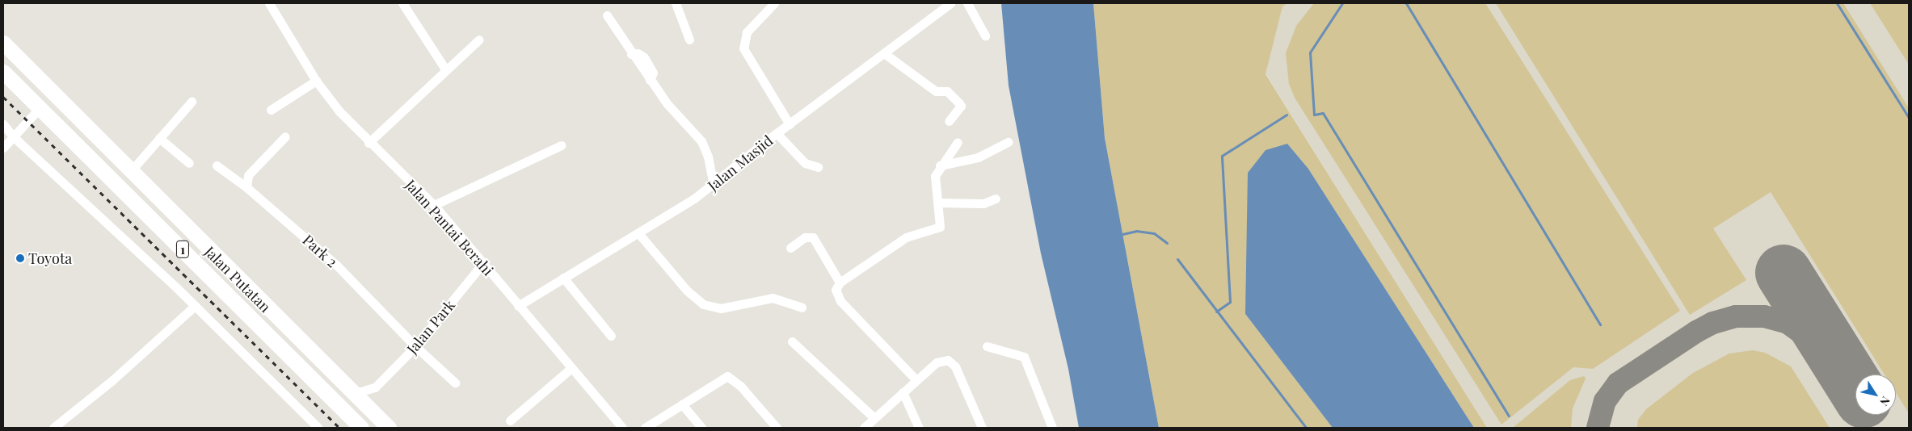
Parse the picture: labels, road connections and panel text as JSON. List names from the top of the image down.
{
  "streets": {
    "highway": ["1", "Jalan Putatan"],
    "street": [
      "Jalan Masjid",
      "Jalan Pantai Berahi",
      "Park 2",
      "Jalan Park"
    ]
  },
  "crossings": [
    ["Jalan Masjid", "Jalan Pantai Berahi"],
    ["Jalan Pantai Berahi", "Jalan Park"],
    ["Park 2", "Jalan Park"],
    ["Jalan Putatan", "Jalan Park"]
  ],
  "places": ["Toyota"],
  "north": "bottom right"
}
